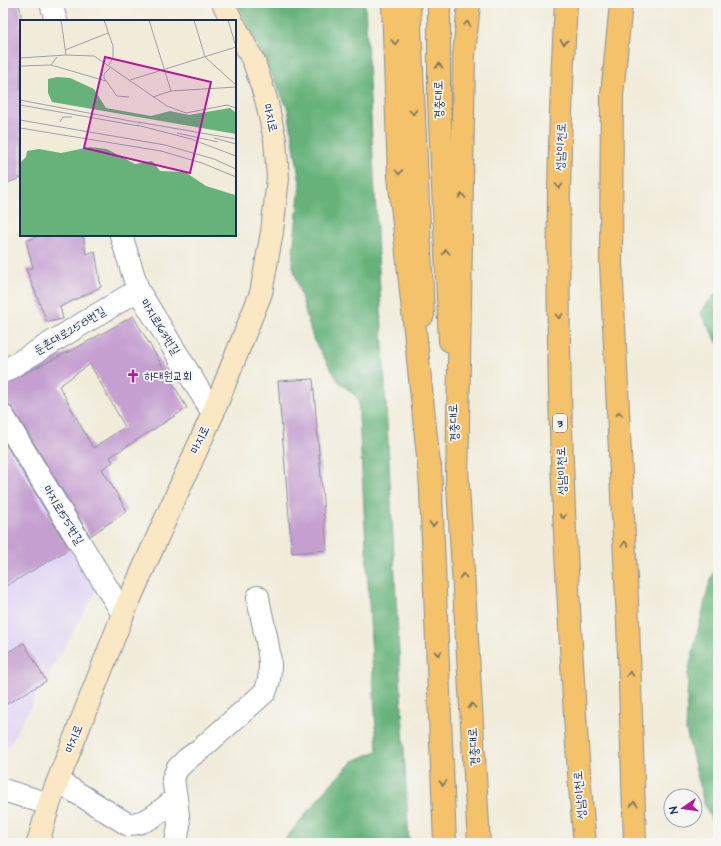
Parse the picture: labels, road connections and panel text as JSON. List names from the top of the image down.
{
  "streets": {
    "main road": [
      "경충대로",
      "마지로",
      "성남이천로",
      "3"
    ],
    "street": ["마지로163번길", "둔촌대로258번길", "마지로155번길"]
  },
  "crossings": [
    ["마지로", "마지로163번길"],
    ["마지로", "마지로155번길"],
    ["마지로163번길", "둔촌대로258번길"]
  ],
  "places": {
    "church": ["하대원교회"]
  },
  "north": "left"
}
